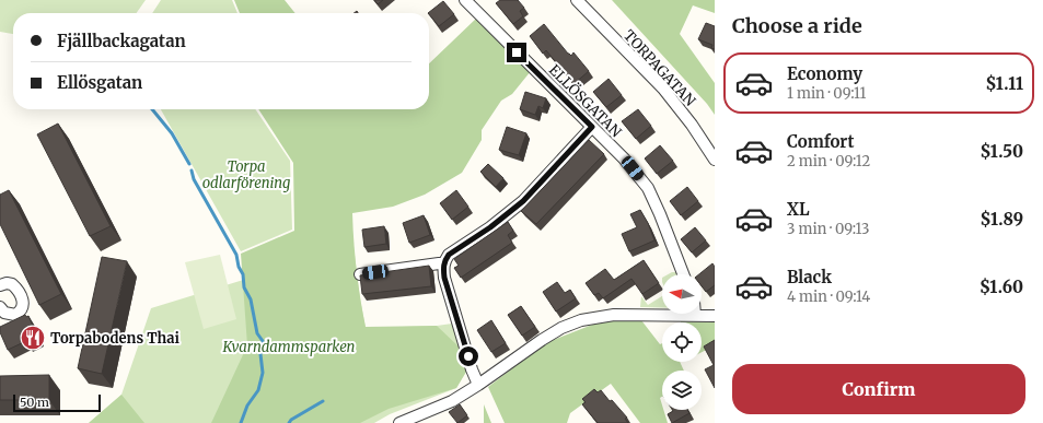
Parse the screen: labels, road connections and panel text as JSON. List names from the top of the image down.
{
  "streets": {
    "street": ["TORPAGATAN", "ELLÖSGATAN"]
  },
  "parks": ["Torpa odlarförening", "Kvarndammsparken"],
  "places": {
    "restaurant": ["Torpabodens Thai"]
  },
  "scale_bar": "50 m",
  "north": "left",
  "page": {
    "heading": "Choose a ride",
    "banner": ["Fjällbackagatan", "Ellösgatan"],
    "list": [
      {
        "name": "Economy",
        "note": "1 min · 09:11",
        "value": "$1.11"
      },
      {
        "name": "Comfort",
        "note": "2 min · 09:12",
        "value": "$1.50"
      },
      {
        "name": "XL",
        "note": "3 min · 09:13",
        "value": "$1.89"
      },
      {
        "name": "Black",
        "note": "4 min · 09:14",
        "value": "$1.60"
      }
    ],
    "buttons": "Confirm",
    "scale": "50 m"
  }
}
